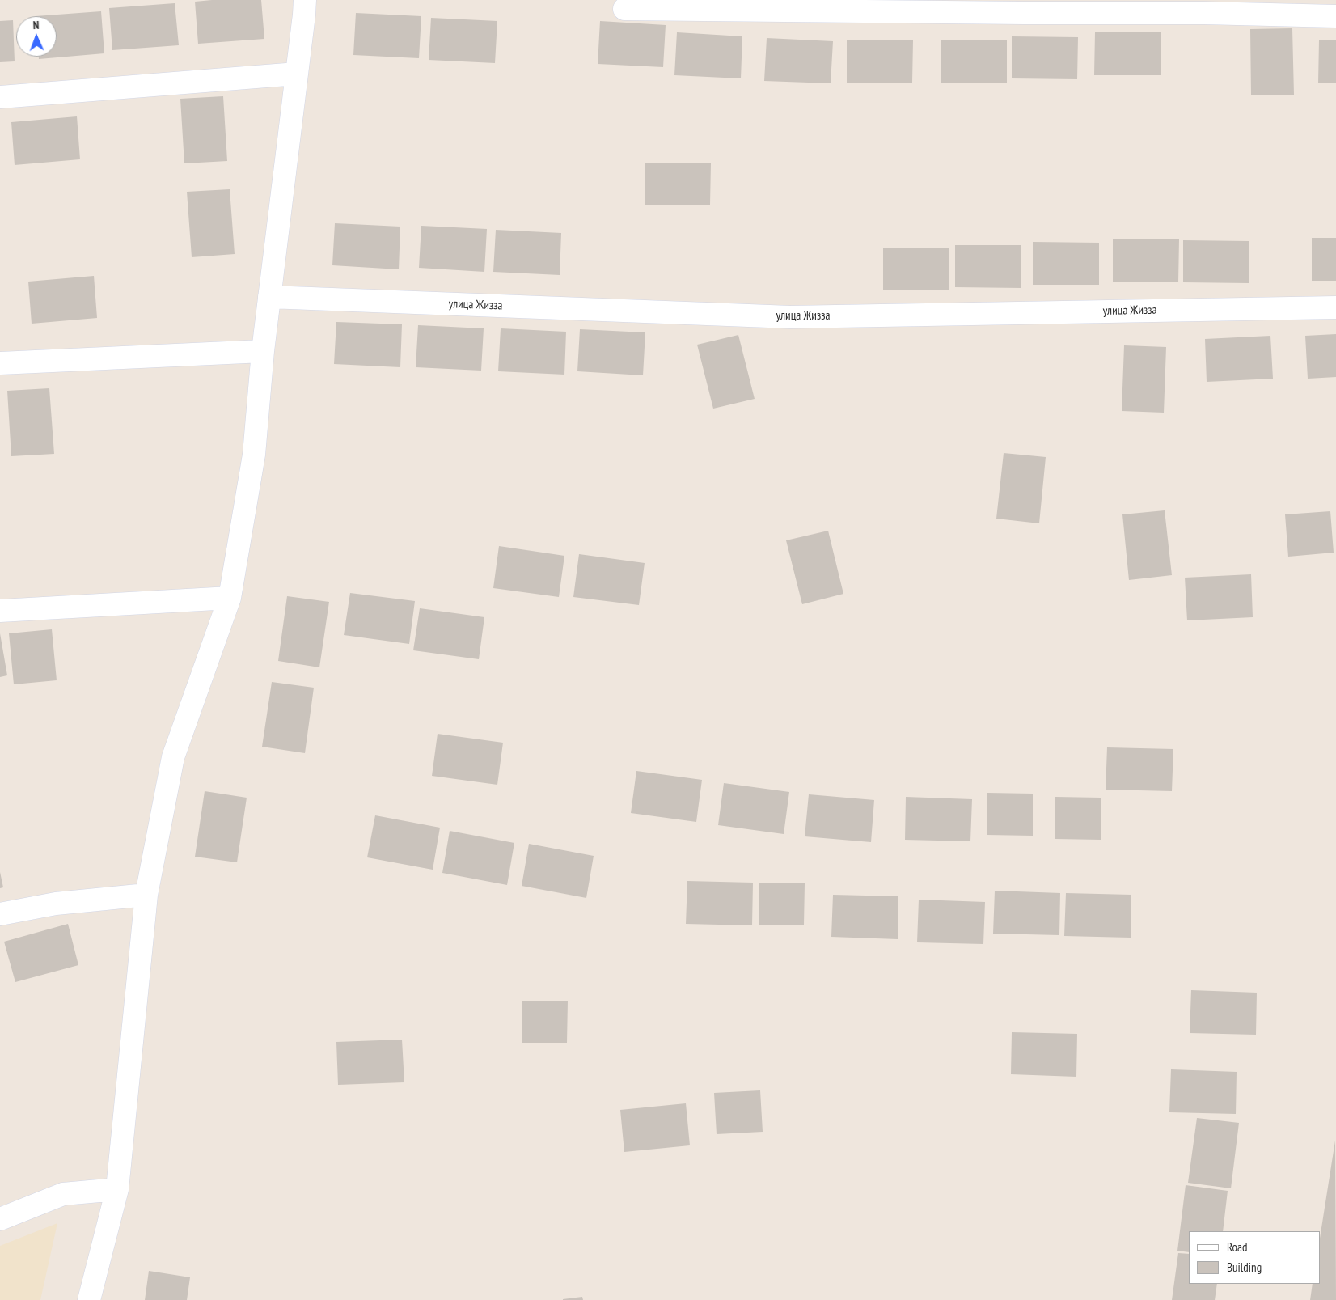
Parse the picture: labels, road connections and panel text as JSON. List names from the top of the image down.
{
  "streets": {
    "street": ["улица Жизза"]
  },
  "legend": ["Road", "Building"],
  "north": "top"
}
